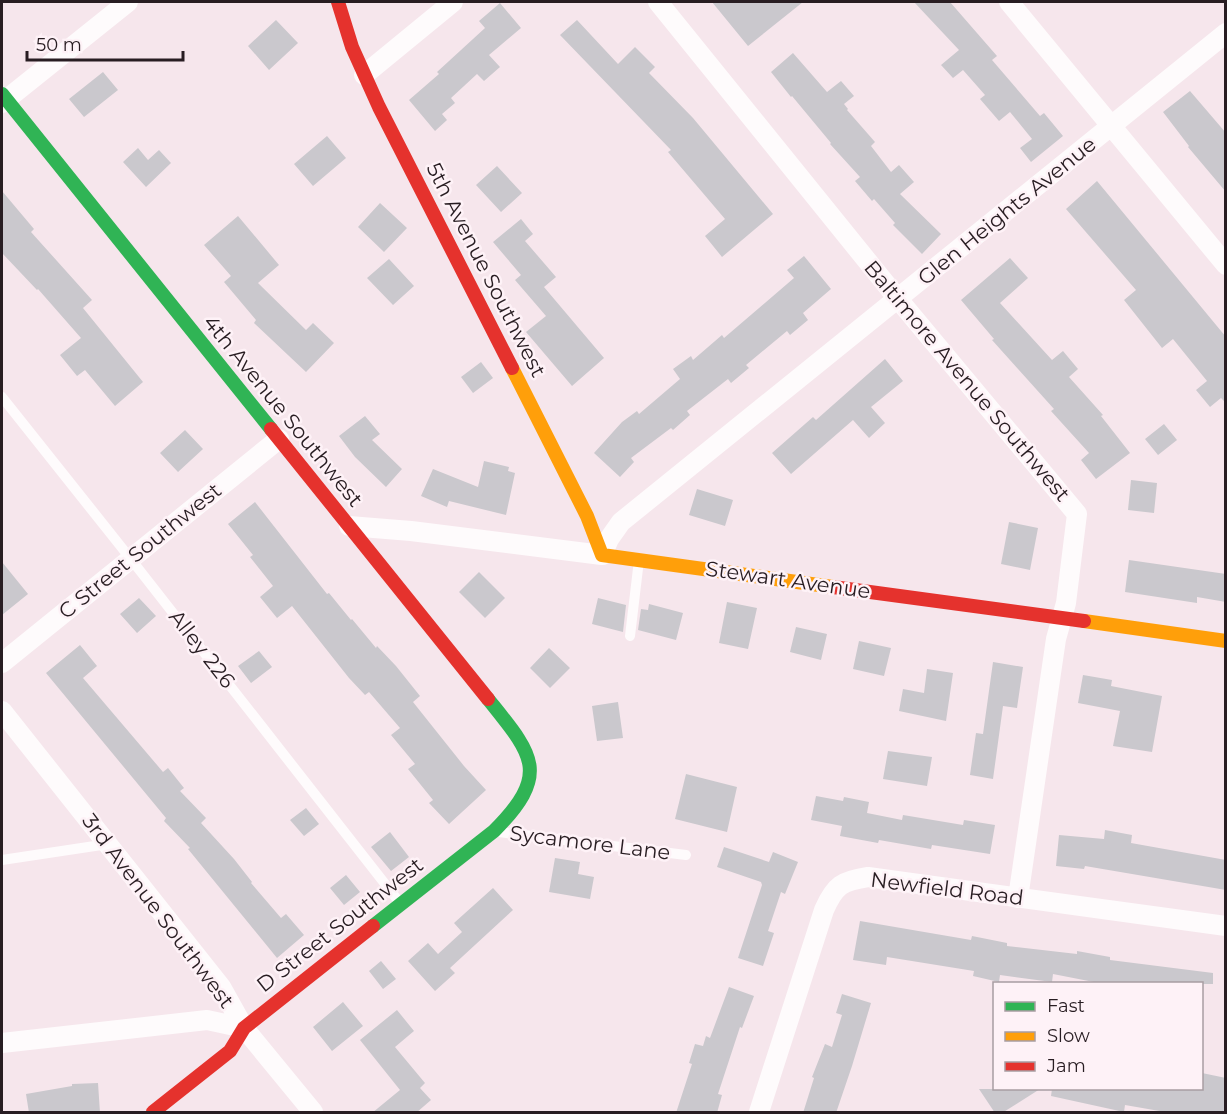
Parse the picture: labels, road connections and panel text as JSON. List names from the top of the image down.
{
  "streets": {
    "street": [
      "Glen Heights Avenue",
      "5th Avenue Southwest",
      "Baltimore Avenue Southwest",
      "4th Avenue Southwest",
      "C Street Southwest",
      "Stewart Avenue",
      "Newfield Road",
      "3rd Avenue Southwest",
      "D Street Southwest"
    ],
    "lane": ["Alley 226", "Sycamore Lane"]
  },
  "crossings": [
    ["Glen Heights Avenue", "5th Avenue Southwest"],
    ["Glen Heights Avenue", "Baltimore Avenue Southwest"],
    ["Glen Heights Avenue", "Stewart Avenue"],
    ["5th Avenue Southwest", "Stewart Avenue"],
    ["Baltimore Avenue Southwest", "Stewart Avenue"],
    ["Baltimore Avenue Southwest", "Newfield Road"],
    ["4th Avenue Southwest", "C Street Southwest"],
    ["4th Avenue Southwest", "Stewart Avenue"],
    ["4th Avenue Southwest", "D Street Southwest"],
    ["C Street Southwest", "Alley 226"],
    ["Alley 226", "D Street Southwest"],
    ["Sycamore Lane", "D Street Southwest"],
    ["3rd Avenue Southwest", "D Street Southwest"]
  ],
  "legend": ["Fast", "Slow", "Jam"],
  "scale_bar": "50 m"
}
